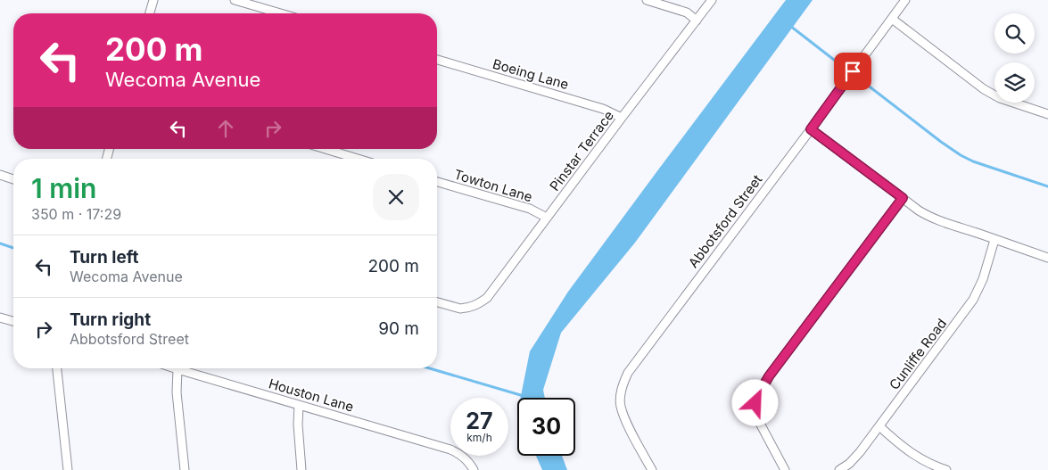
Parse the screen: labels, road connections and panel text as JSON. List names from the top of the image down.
{
  "streets": {
    "street": [
      "Boeing Lane",
      "Pinstar Terrace",
      "Towton Lane",
      "Abbotsford Street",
      "Cunliffe Road",
      "Houston Lane"
    ]
  },
  "crossings": [
    ["Boeing Lane", "Pinstar Terrace"],
    ["Pinstar Terrace", "Towton Lane"]
  ],
  "page": {
    "turn": ["200 m", "Wecoma Avenue"],
    "heading": ["1 min", "350 m · 17:29"],
    "list": [
      {
        "name": "Turn left",
        "note": "Wecoma Avenue",
        "value": "200 m"
      },
      {
        "name": "Turn right",
        "note": "Abbotsford Street",
        "value": "90 m"
      }
    ],
    "speed": "27 km/h",
    "limit": "30"
  }
}
